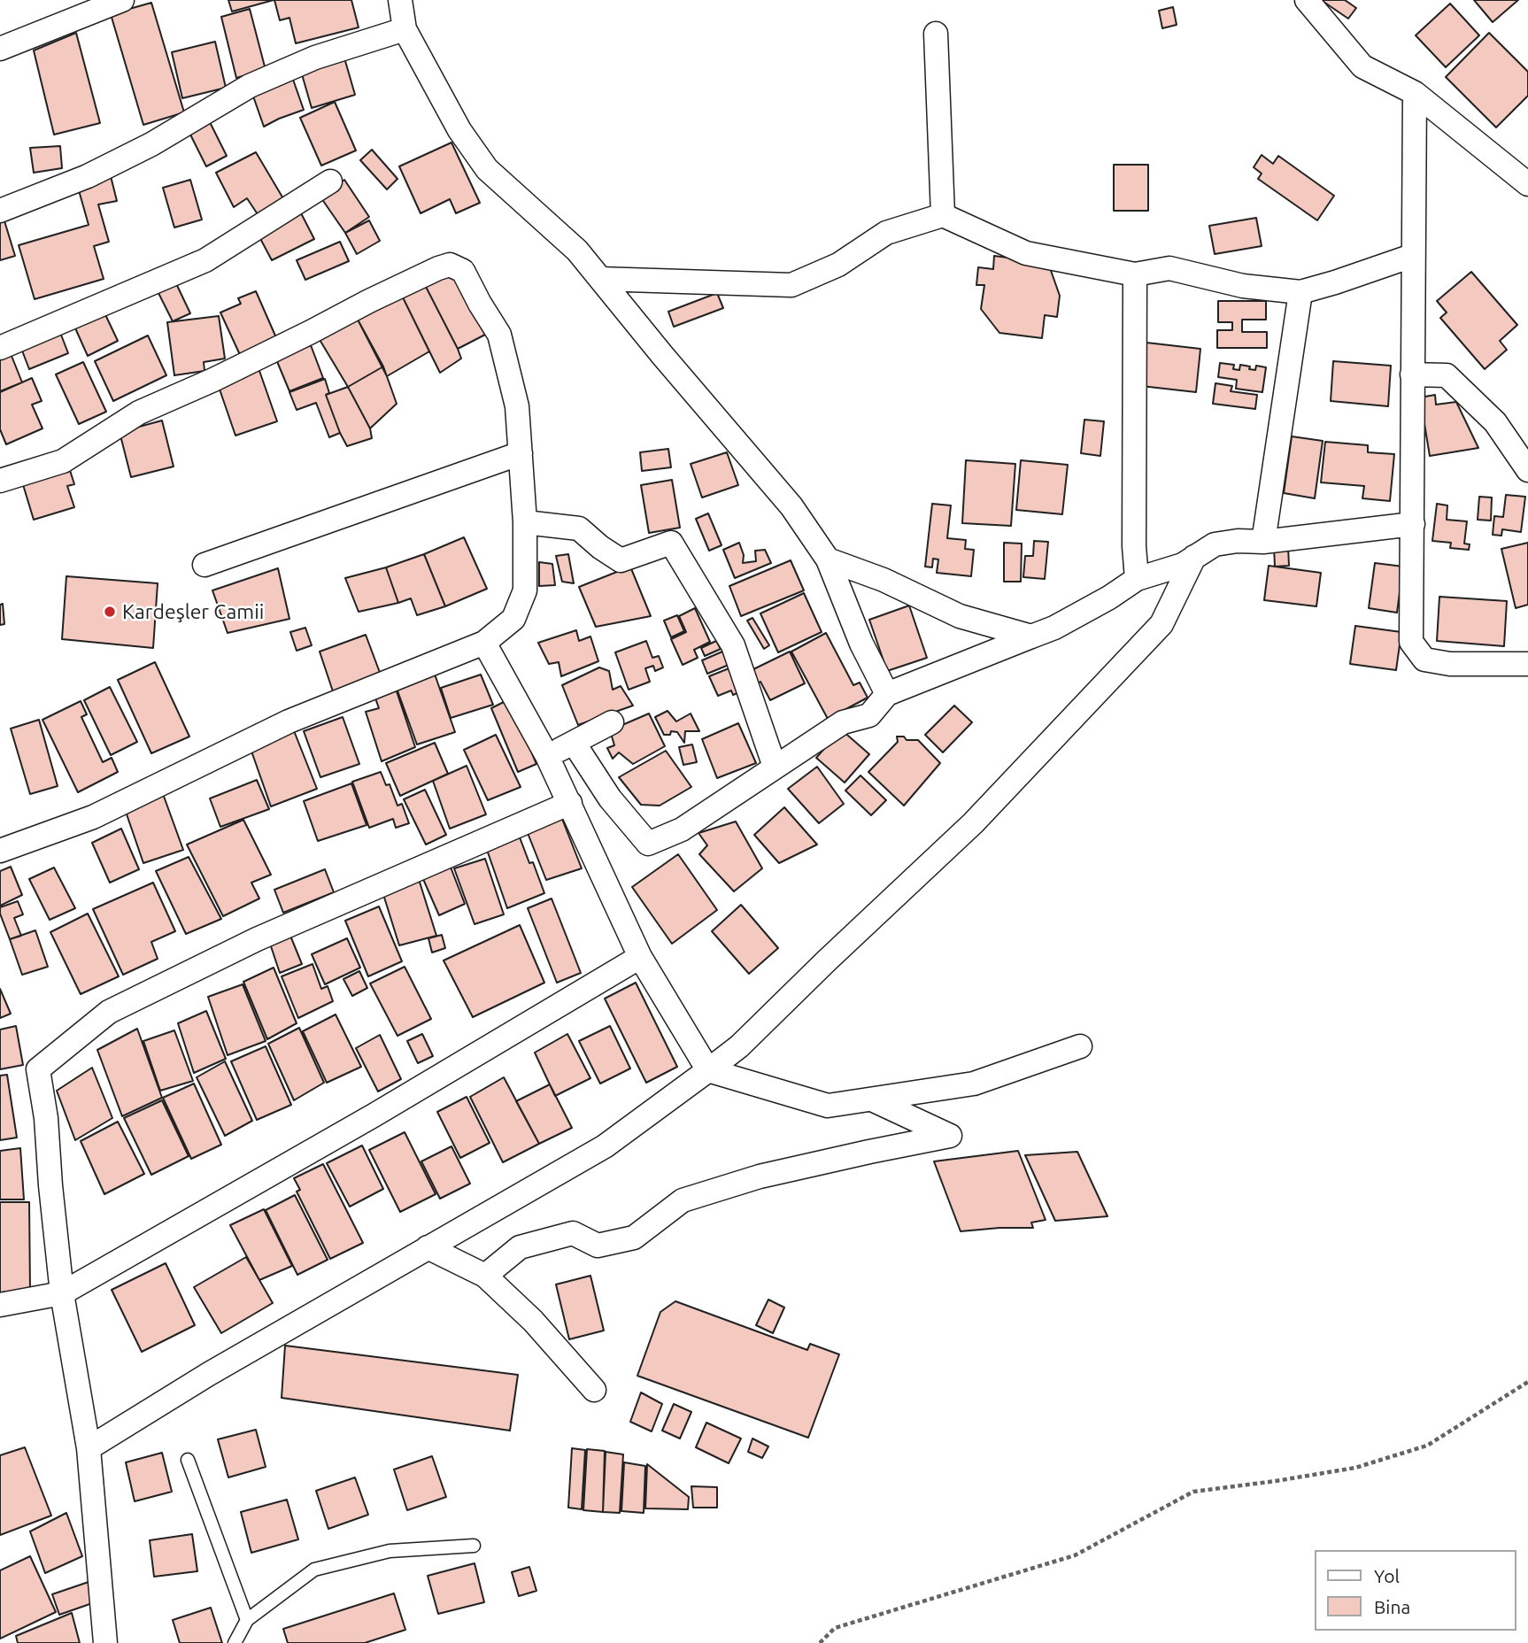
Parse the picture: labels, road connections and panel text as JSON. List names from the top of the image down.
{
  "places": ["Kardeşler Camii"],
  "legend": ["Yol", "Bina"]
}
